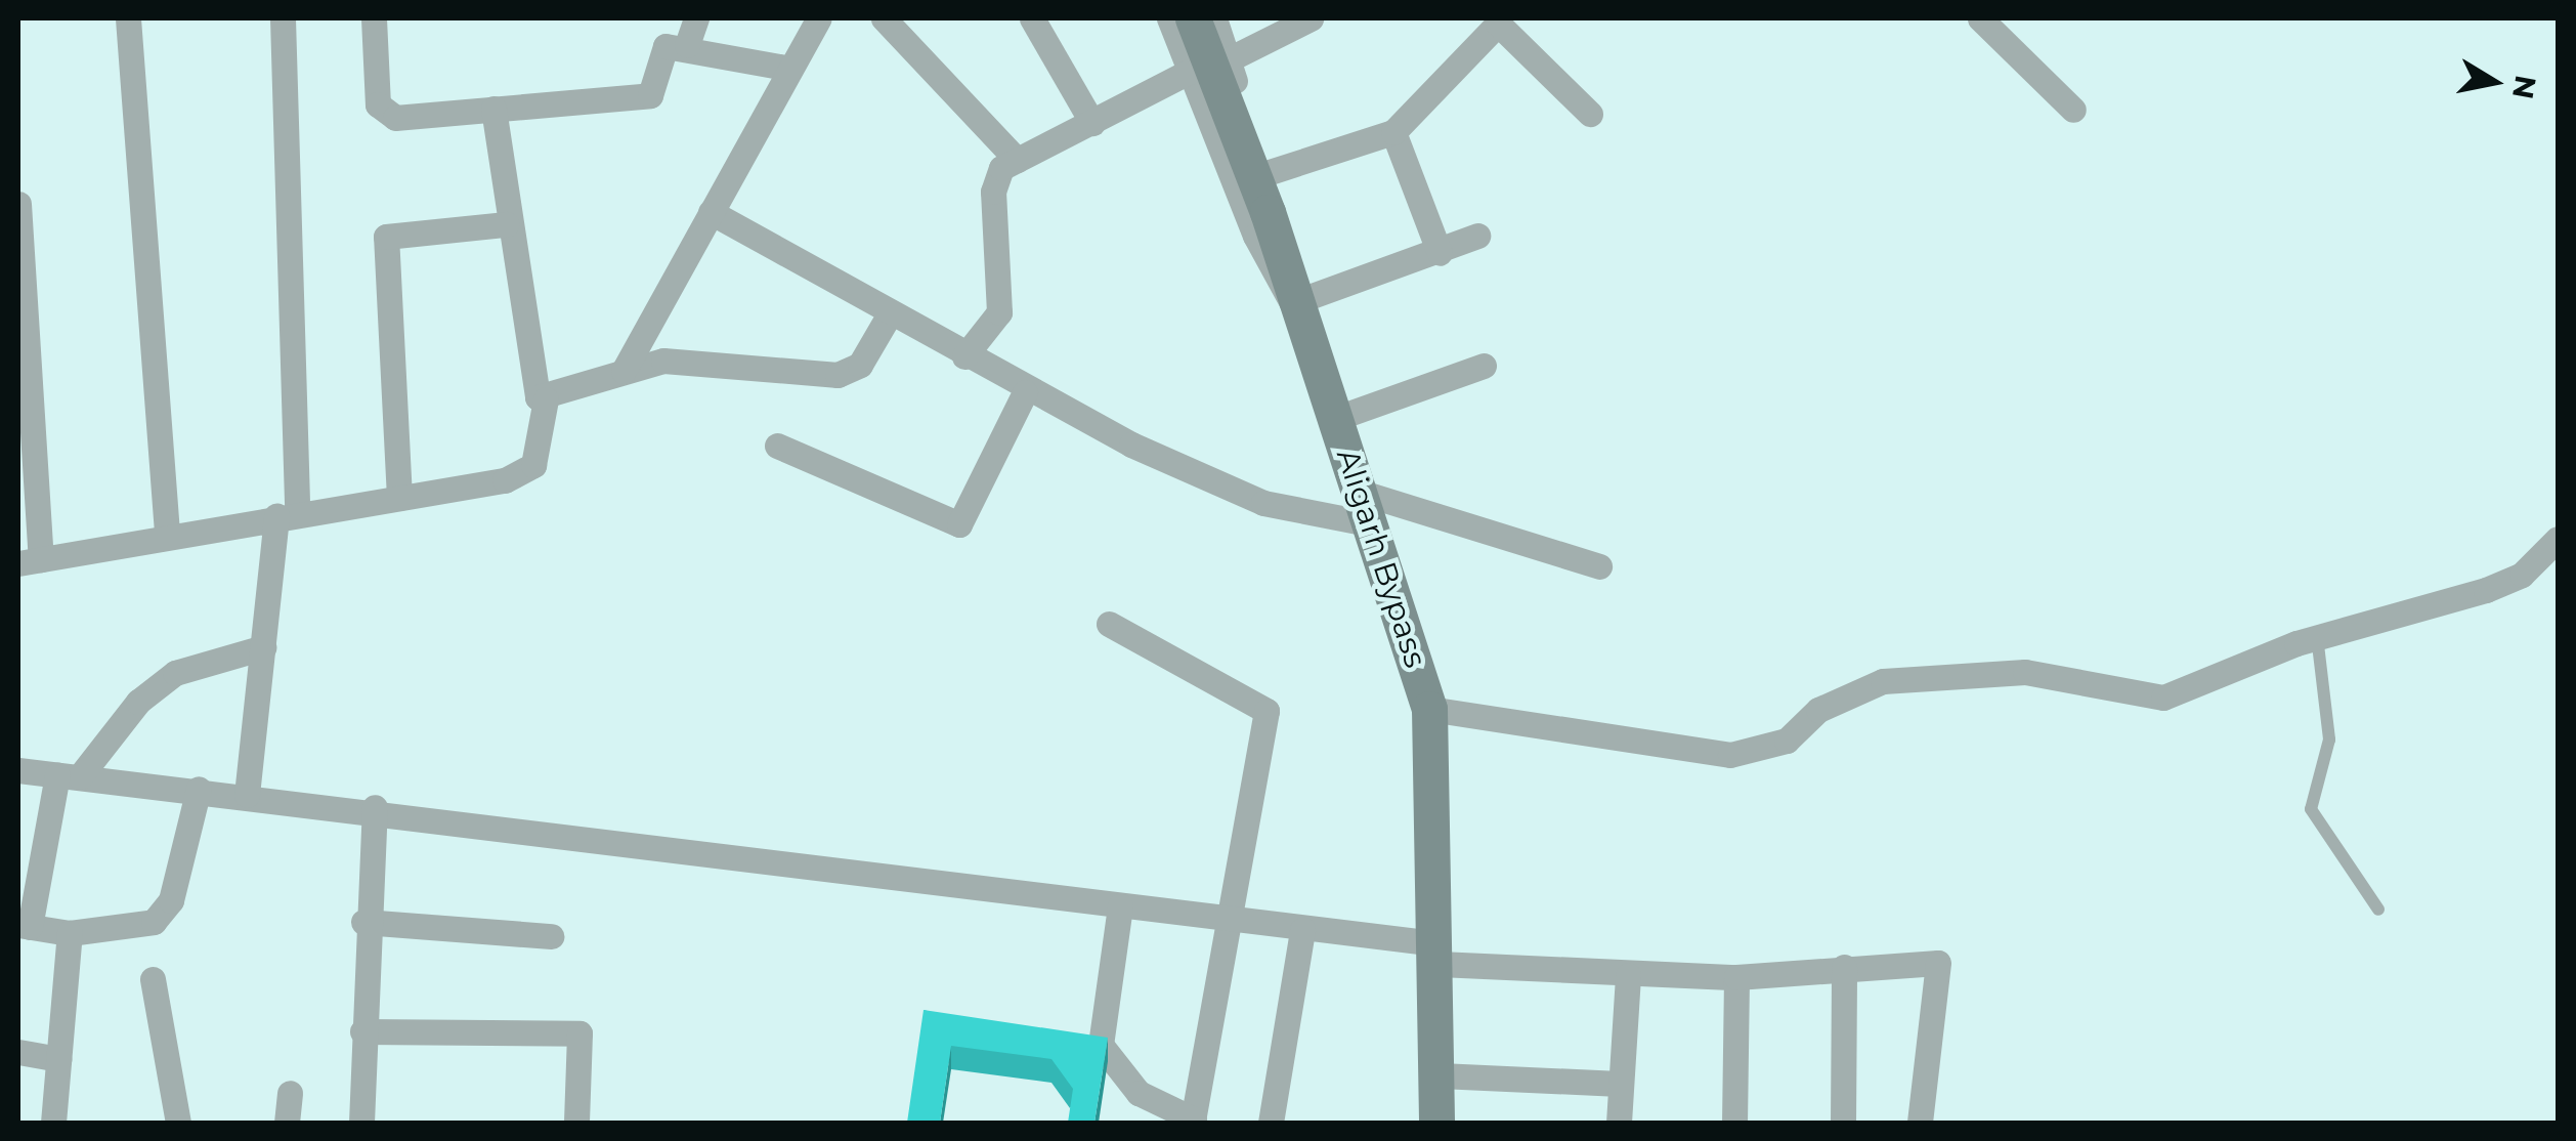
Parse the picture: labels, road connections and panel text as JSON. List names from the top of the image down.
{
  "streets": {
    "main road": ["Aligarh Bypass"]
  },
  "north": "right"
}
